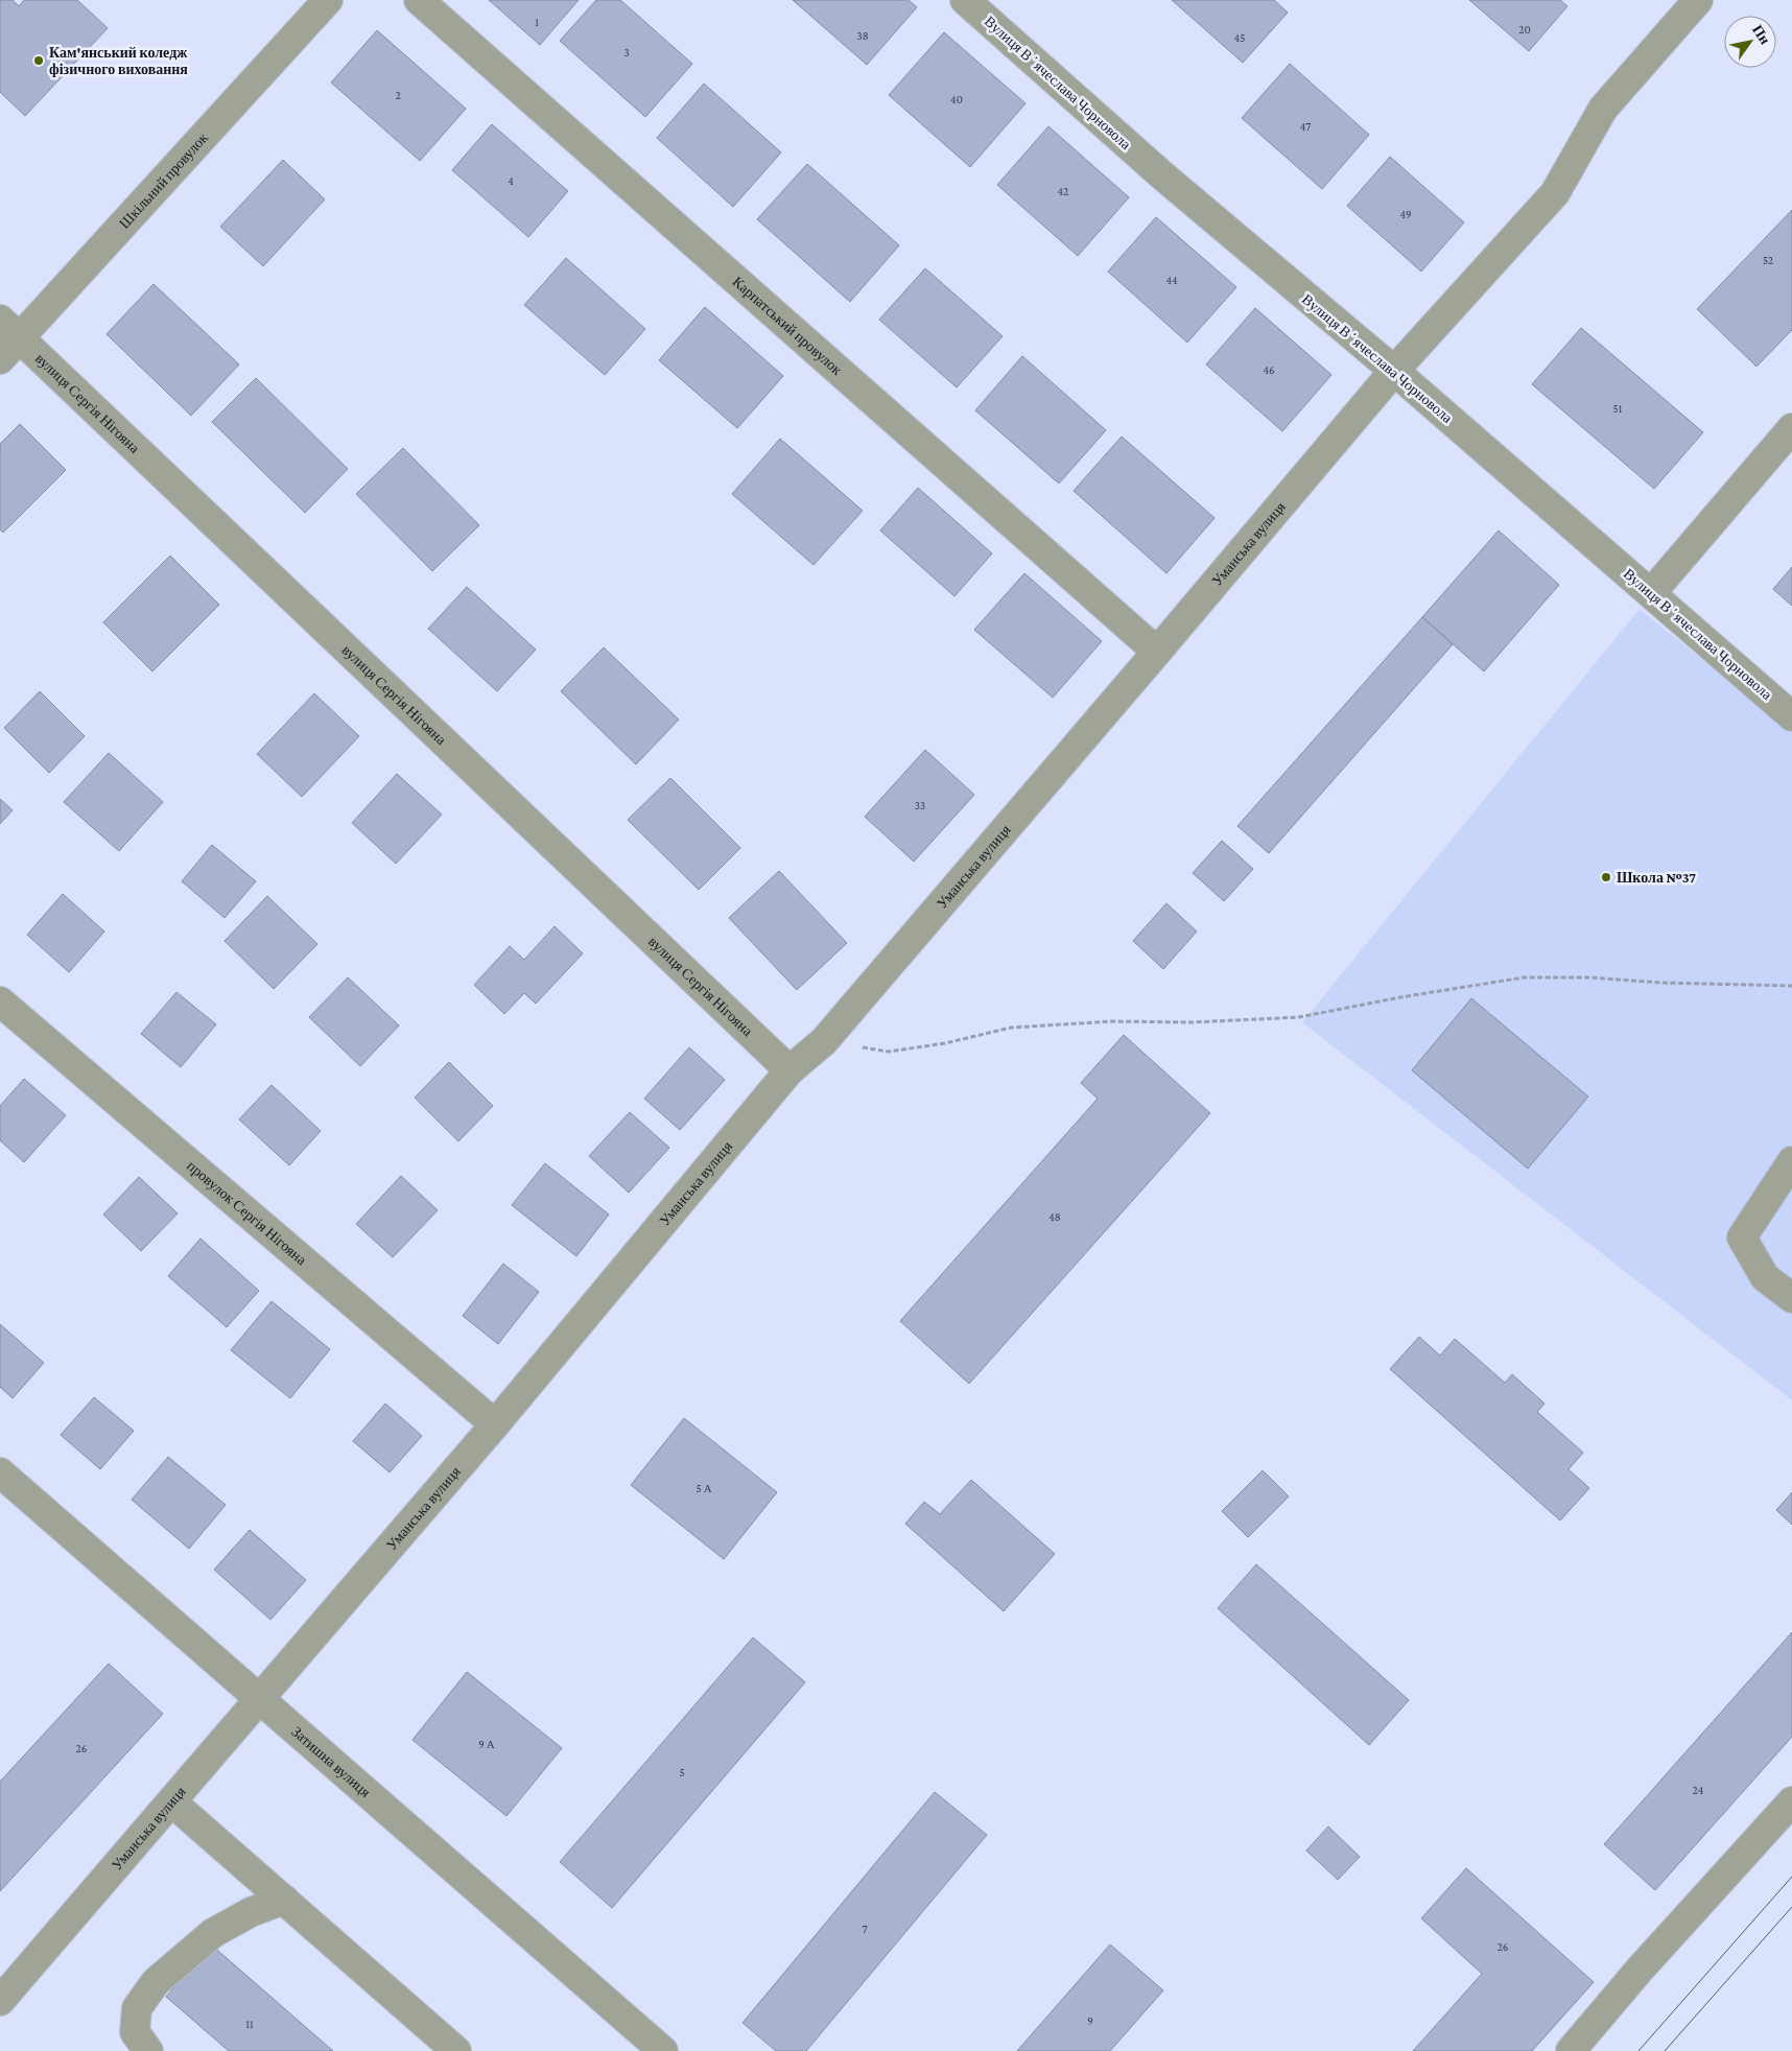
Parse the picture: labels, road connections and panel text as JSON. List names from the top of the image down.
{
  "streets": {
    "street": [
      "Вулиця Вʼячеслава Чорновола",
      "Шкільний провулок",
      "Карпатський провулок",
      "вулиця Сергія Нігояна",
      "Уманська вулиця",
      "провулок Сергія Нігояна",
      "Затишна вулиця"
    ]
  },
  "crossings": [
    ["Вулиця Вʼячеслава Чорновола", "Уманська вулиця"],
    ["Шкільний провулок", "вулиця Сергія Нігояна"],
    ["Карпатський провулок", "Уманська вулиця"],
    ["вулиця Сергія Нігояна", "Уманська вулиця"],
    ["Уманська вулиця", "провулок Сергія Нігояна"],
    ["Уманська вулиця", "Затишна вулиця"]
  ],
  "places": ["Кам'янський коледж фізичного виховання", "Школа №37"],
  "house_numbers": [
    "1",
    "20",
    "38",
    "45",
    "3",
    "2",
    "40",
    "47",
    "4",
    "42",
    "49",
    "52",
    "44",
    "46",
    "51",
    "33",
    "48",
    "5 А",
    "9 А",
    "26",
    "5",
    "24",
    "7",
    "26",
    "9",
    "11"
  ],
  "north": "top right"
}
